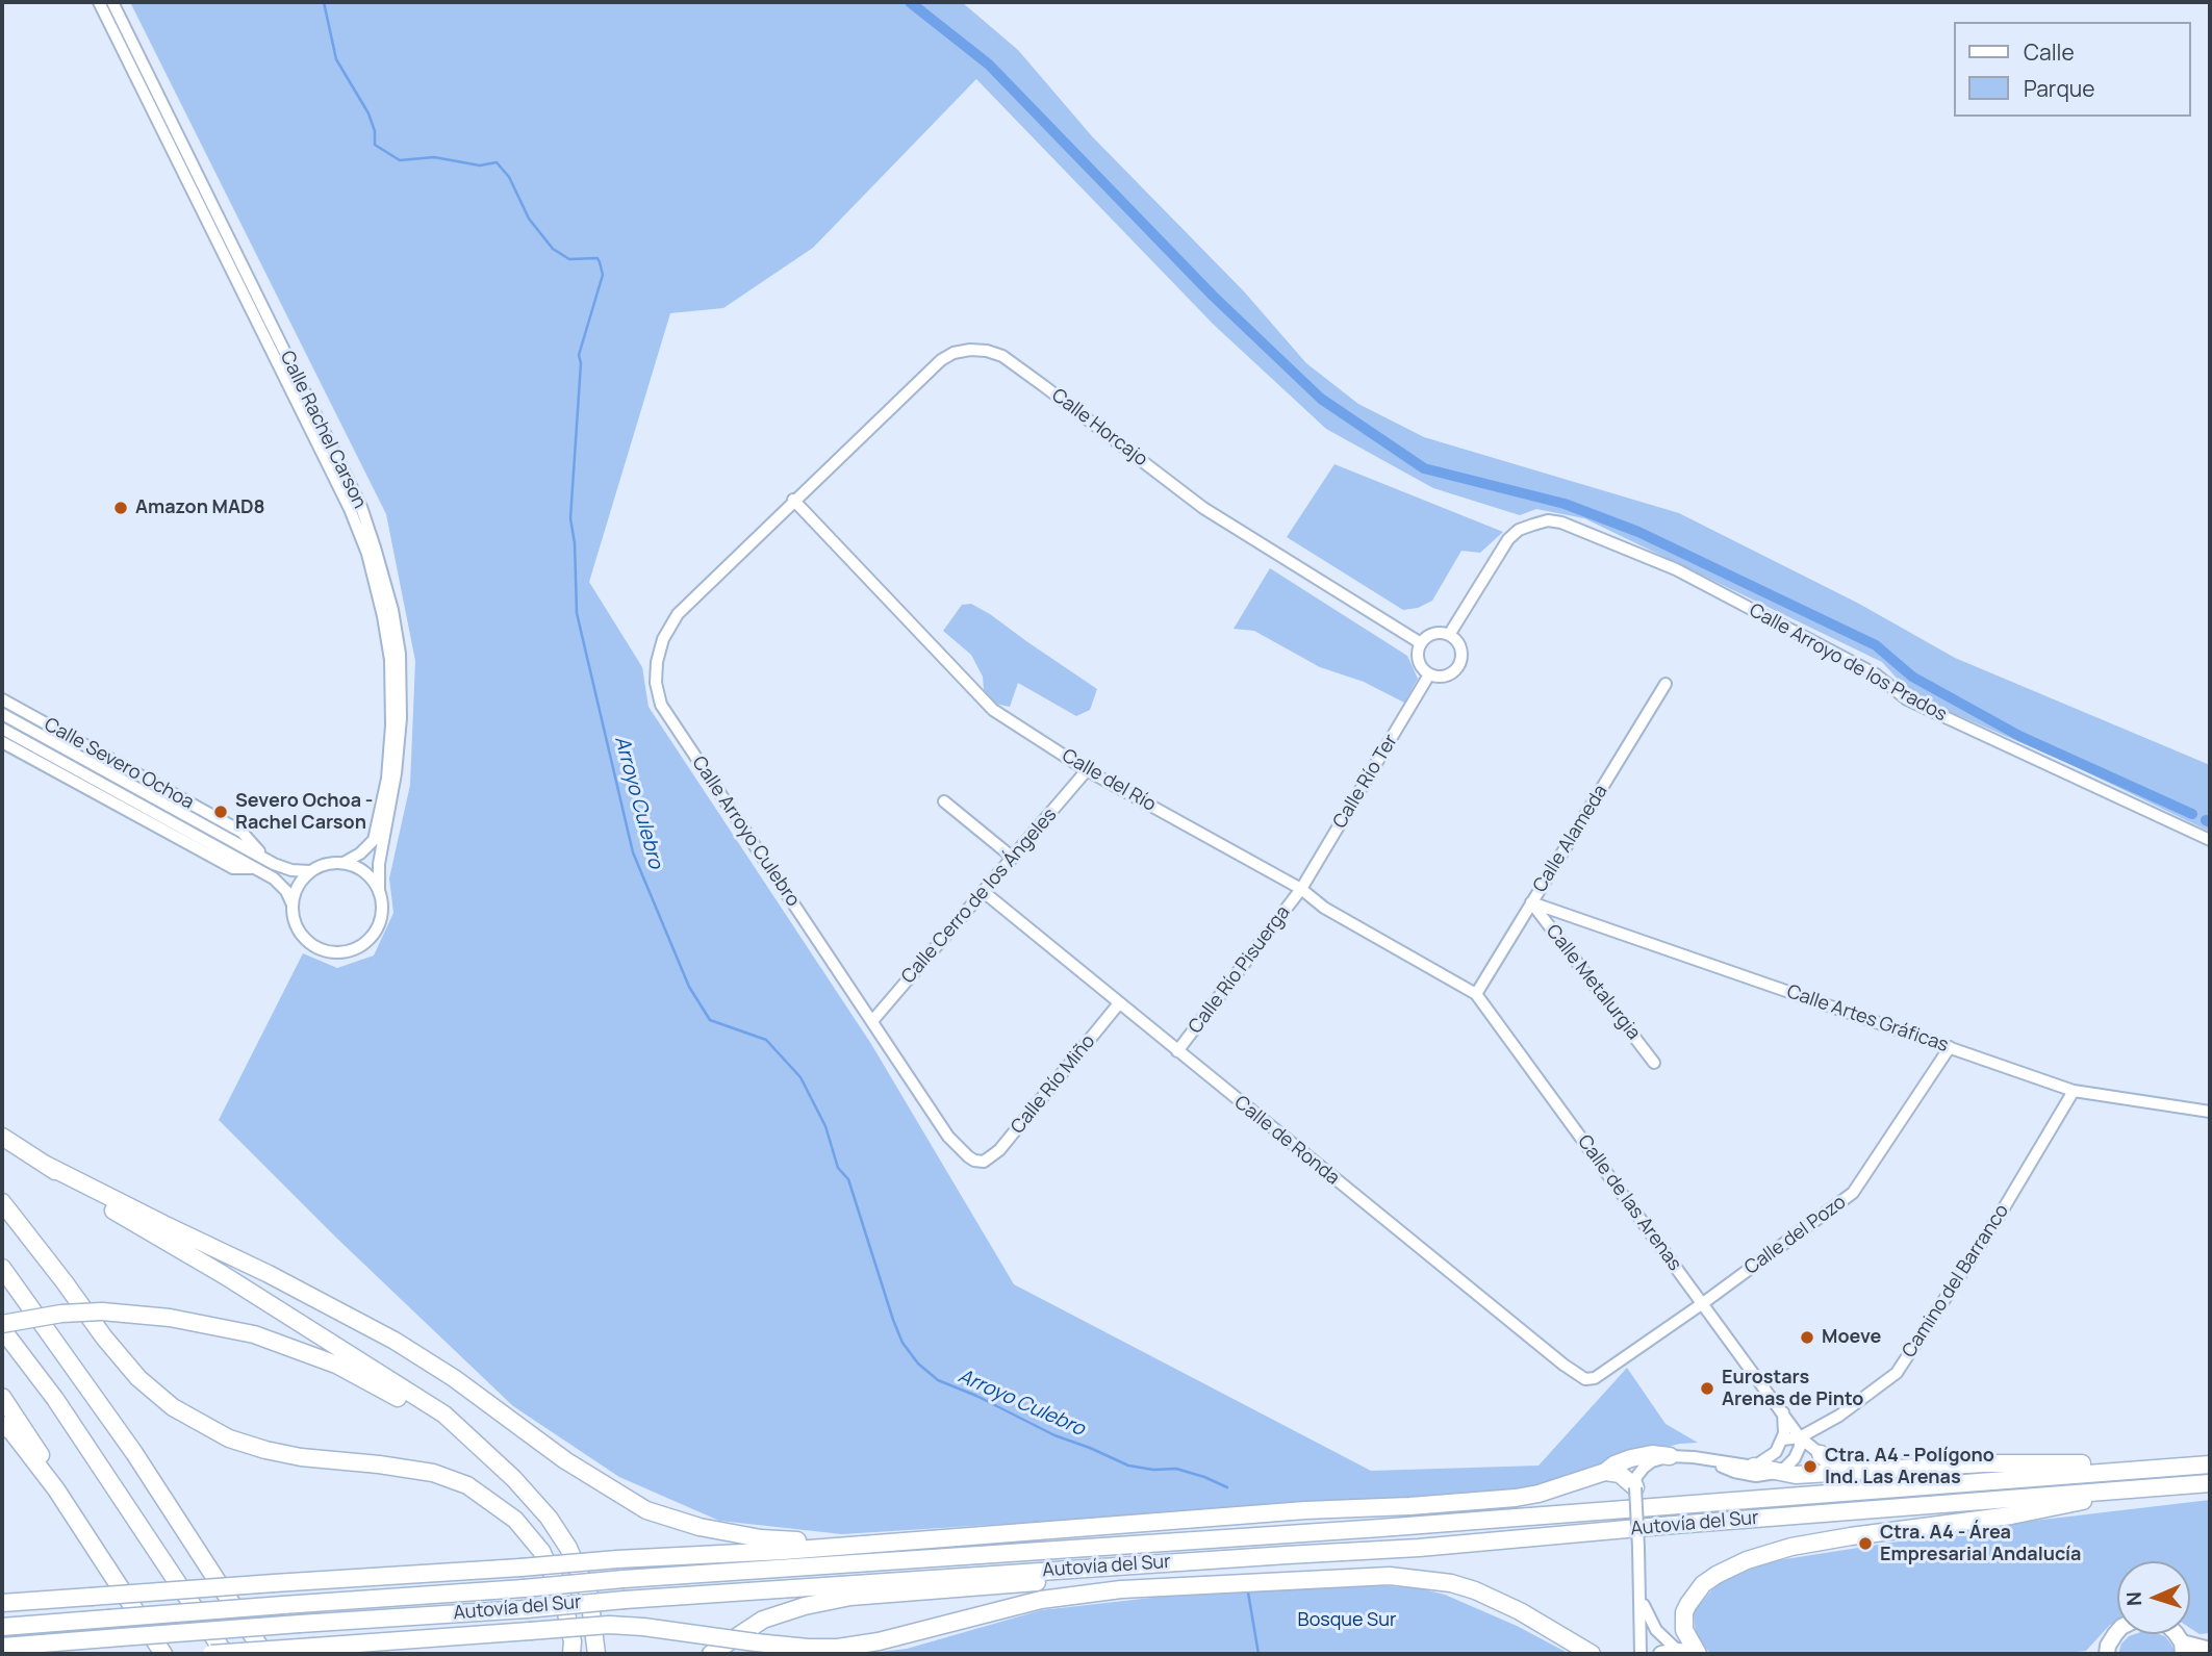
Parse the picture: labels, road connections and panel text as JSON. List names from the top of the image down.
{
  "streets": {
    "highway": ["Autovía del Sur"],
    "street": [
      "Calle Horcajo",
      "Calle Rachel Carson",
      "Calle Arroyo de los Prados",
      "Calle Severo Ochoa",
      "Calle del Río",
      "Calle Río Ter",
      "Calle Arroyo Culebro",
      "Calle Alameda",
      "Calle Cerro de los Ángeles",
      "Calle Río Pisuerga",
      "Calle Metalurgia",
      "Calle Artes Gráficas",
      "Calle Río Miño",
      "Calle de Ronda",
      "Calle de las Arenas",
      "Calle del Pozo",
      "Camino del Barranco"
    ]
  },
  "crossings": [
    ["Calle Horcajo", "Calle Arroyo de los Prados"],
    ["Calle Horcajo", "Calle del Río"],
    ["Calle Horcajo", "Calle Río Ter"],
    ["Calle Horcajo", "Calle Arroyo Culebro"],
    ["Calle Rachel Carson", "Calle Severo Ochoa"],
    ["Calle Arroyo de los Prados", "Calle Río Ter"],
    ["Calle del Río", "Calle Río Ter"],
    ["Calle del Río", "Calle Arroyo Culebro"],
    ["Calle del Río", "Calle Alameda"],
    ["Calle del Río", "Calle Cerro de los Ángeles"],
    ["Calle del Río", "Calle Río Pisuerga"],
    ["Calle del Río", "Calle de las Arenas"],
    ["Calle Río Ter", "Calle Río Pisuerga"],
    ["Calle Arroyo Culebro", "Calle Cerro de los Ángeles"],
    ["Calle Arroyo Culebro", "Calle Río Miño"],
    ["Calle Alameda", "Calle Metalurgia"],
    ["Calle Alameda", "Calle Artes Gráficas"],
    ["Calle Alameda", "Calle de las Arenas"],
    ["Calle Cerro de los Ángeles", "Calle de Ronda"],
    ["Calle Río Pisuerga", "Calle de Ronda"],
    ["Calle Metalurgia", "Calle Artes Gráficas"],
    ["Calle Artes Gráficas", "Calle del Pozo"],
    ["Calle Artes Gráficas", "Camino del Barranco"],
    ["Calle Río Miño", "Calle de Ronda"],
    ["Calle de Ronda", "Calle del Pozo"],
    ["Calle de las Arenas", "Calle del Pozo"],
    ["Calle de las Arenas", "Camino del Barranco"]
  ],
  "water": ["Arroyo Culebro"],
  "parks": ["Bosque Sur"],
  "places": [
    "Amazon MAD8",
    "Severo Ochoa - Rachel Carson",
    "Moeve",
    "Eurostars Arenas de Pinto",
    "Ctra. A4 - Polígono Ind. Las Arenas",
    "Ctra. A4 - Área Empresarial Andalucía"
  ],
  "legend": ["Calle", "Parque"],
  "north": "left"
}
